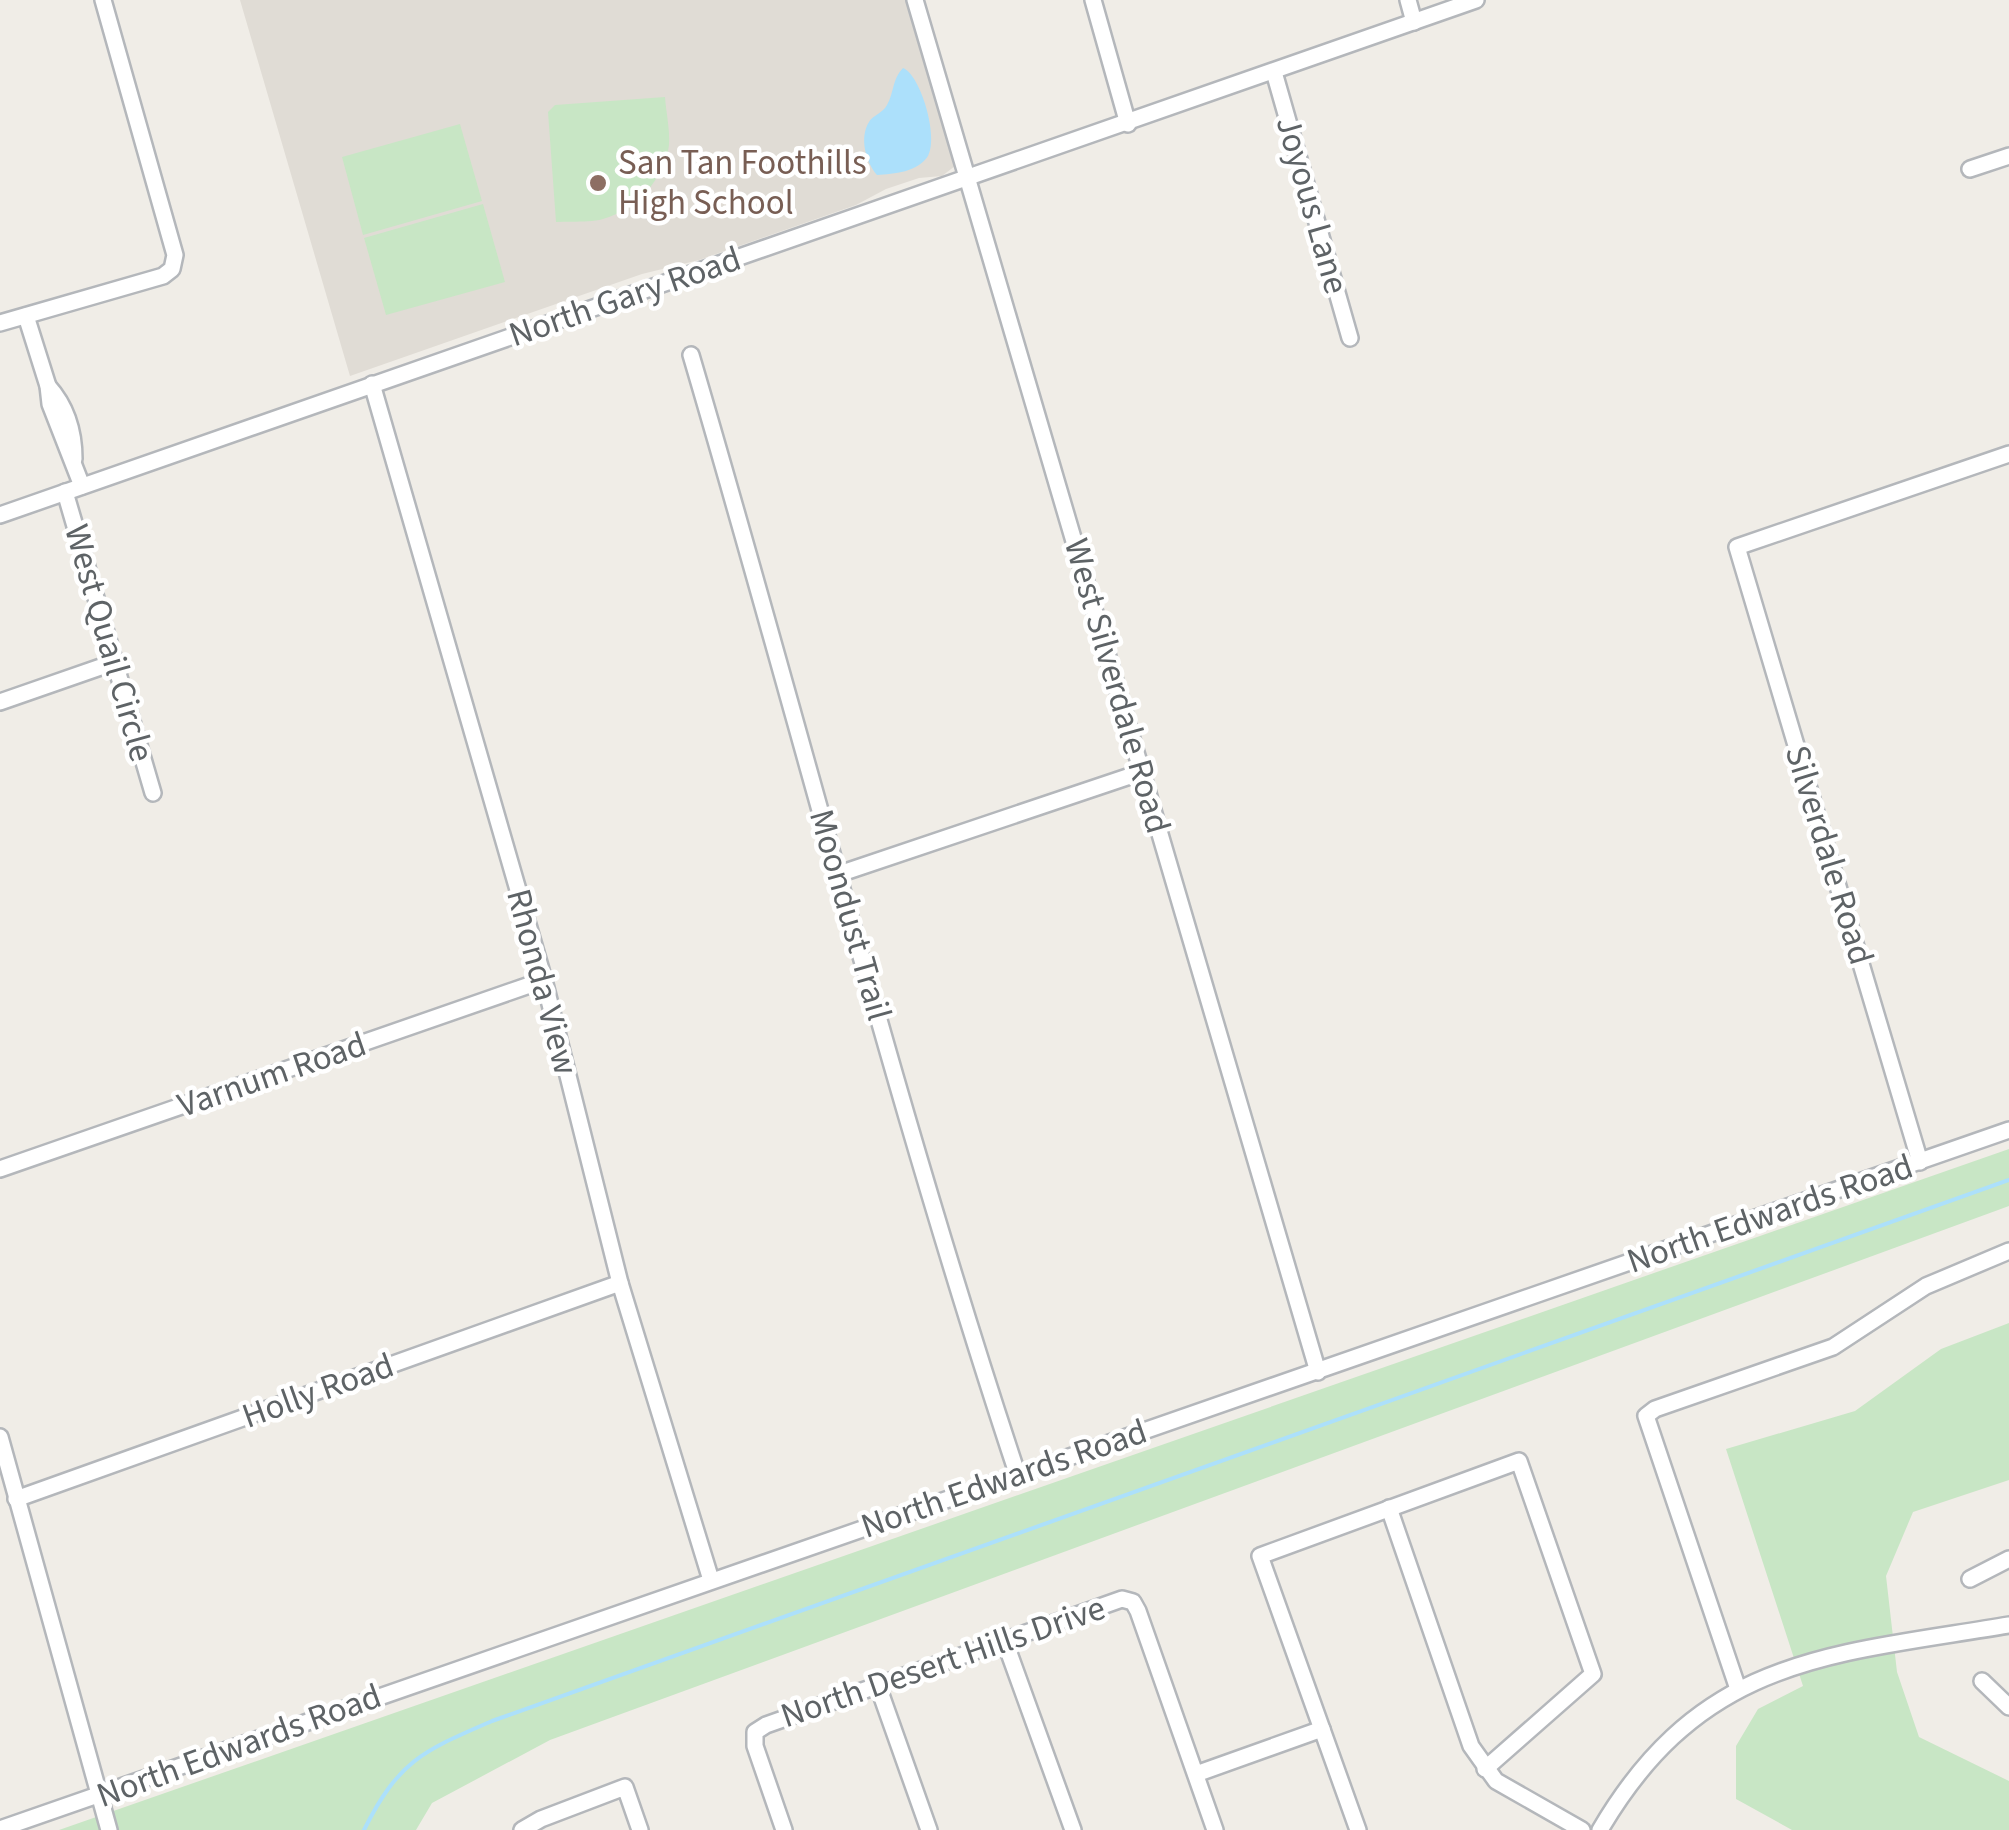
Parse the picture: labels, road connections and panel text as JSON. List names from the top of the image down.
{
  "streets": {
    "street": [
      "Joyous Lane",
      "North Gary Road",
      "West Quail Circle",
      "West Silverdale Road",
      "Silverdale Road",
      "Moondust Trail",
      "Rhonda View",
      "Varnum Road",
      "North Edwards Road",
      "Holly Road",
      "North Desert Hills Drive"
    ]
  },
  "crossings": [
    ["Joyous Lane", "North Gary Road"],
    ["North Gary Road", "West Quail Circle"],
    ["North Gary Road", "West Silverdale Road"],
    ["North Gary Road", "Rhonda View"],
    ["West Silverdale Road", "North Edwards Road"],
    ["Silverdale Road", "North Edwards Road"],
    ["Moondust Trail", "North Edwards Road"],
    ["Rhonda View", "Varnum Road"],
    ["Rhonda View", "North Edwards Road"],
    ["Rhonda View", "Holly Road"]
  ],
  "places": ["San Tan Foothills High School"]
}
